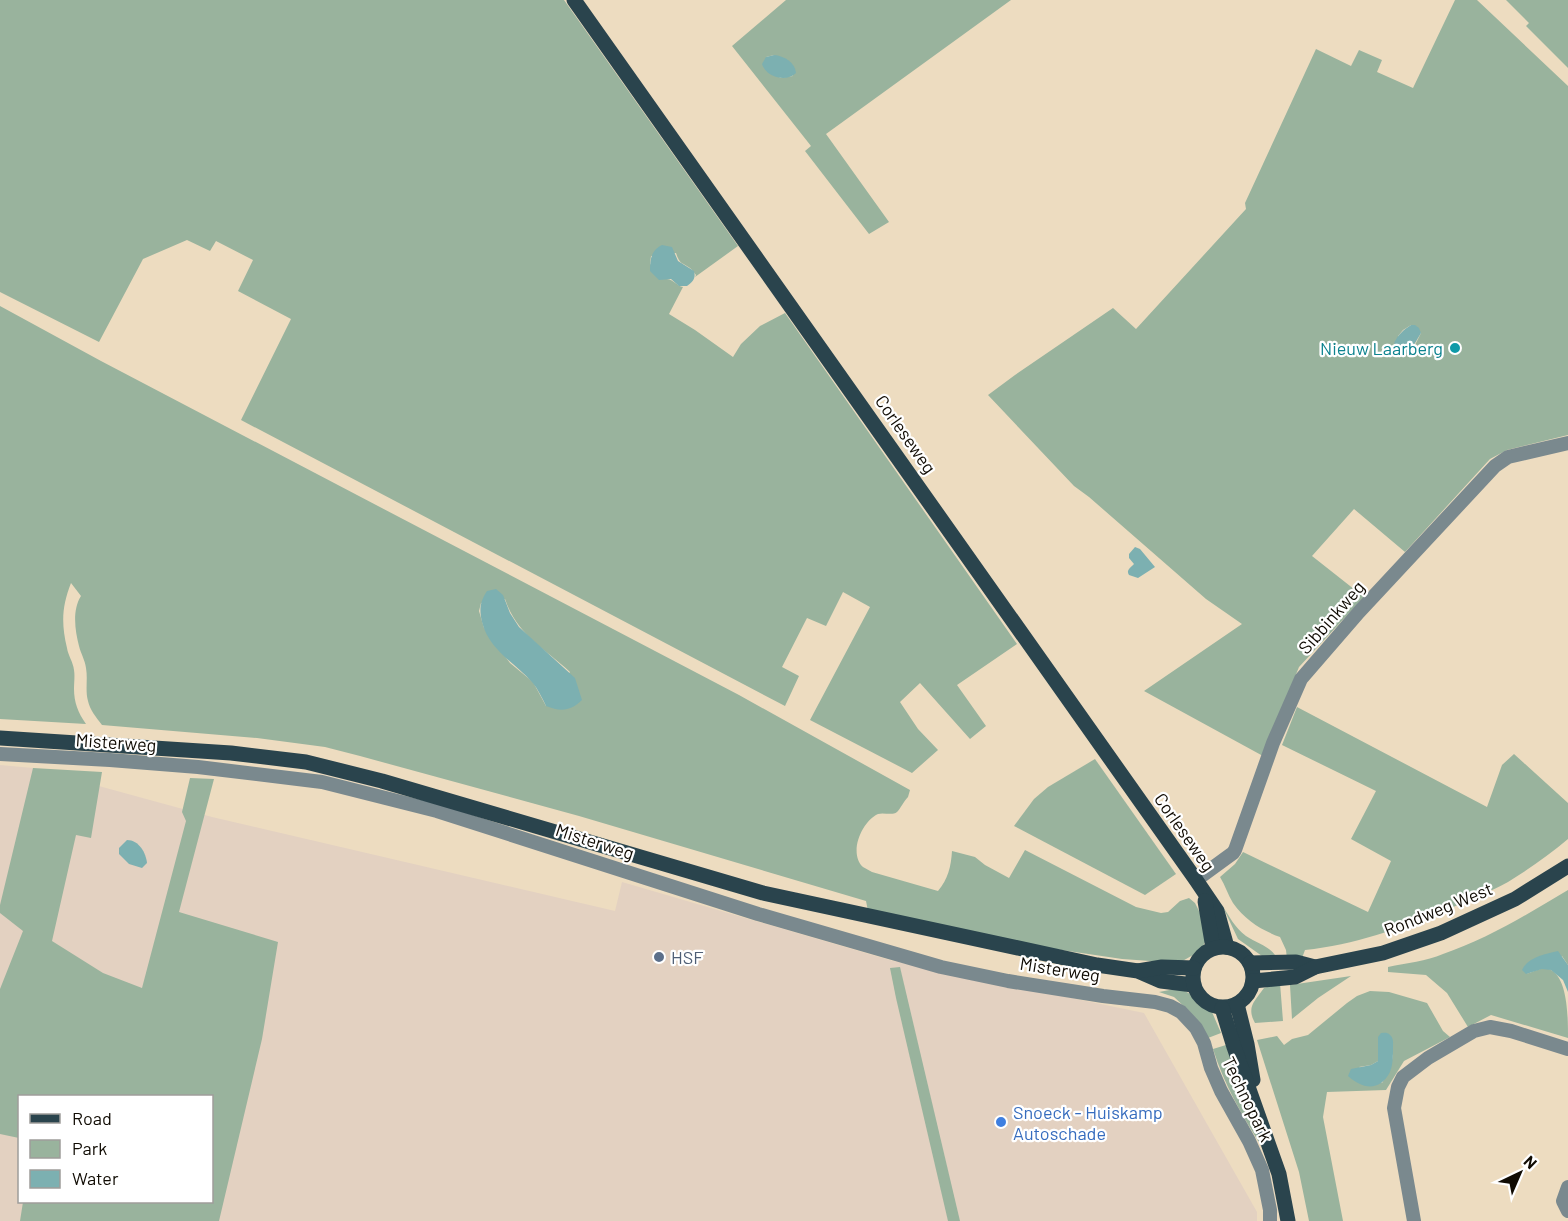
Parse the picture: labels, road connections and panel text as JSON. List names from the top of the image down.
{
  "streets": {
    "main road": ["Corleseweg", "Misterweg", "Rondweg West"],
    "street": ["Sibbinkweg", "Technopark"]
  },
  "crossings": [
    ["Corleseweg", "Sibbinkweg"],
    ["Corleseweg", "Misterweg"],
    ["Corleseweg", "Rondweg West"],
    ["Misterweg", "Rondweg West"],
    ["Misterweg", "Technopark"]
  ],
  "places": ["Nieuw Laarberg", "HSF", "Snoeck - Huiskamp Autoschade"],
  "legend": ["Road", "Park", "Water"],
  "north": "top right"
}
